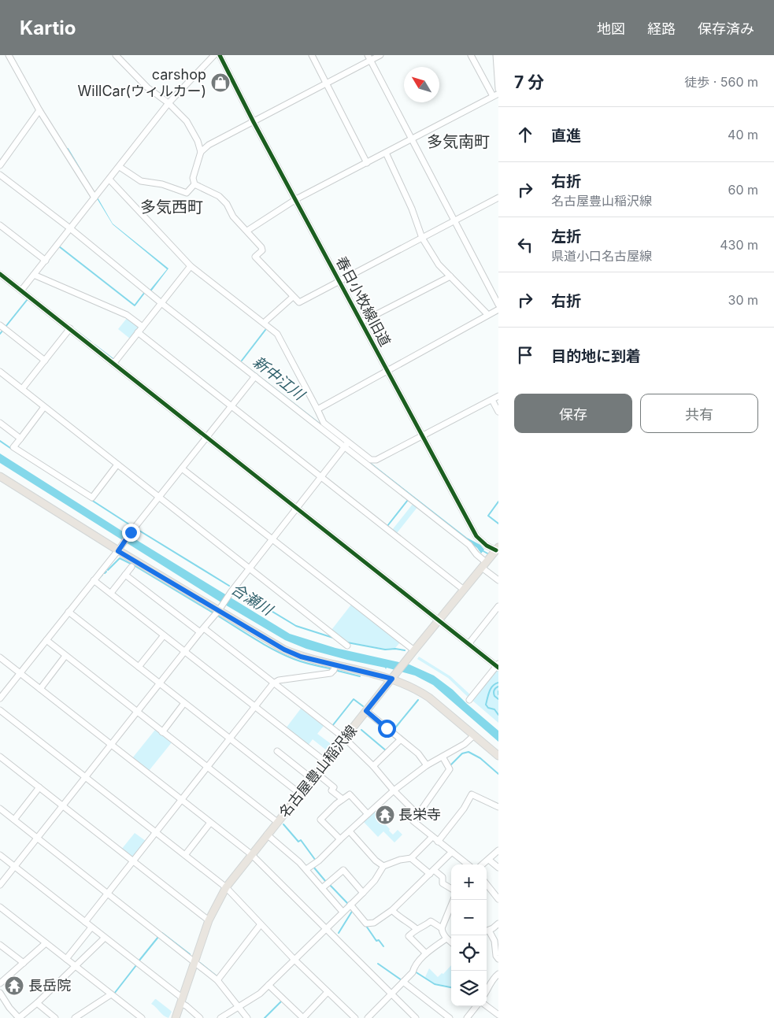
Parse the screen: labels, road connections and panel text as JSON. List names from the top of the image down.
{
  "streets": {
    "main road": ["名古屋豊山稲沢線"],
    "street": ["春日小牧線旧道"]
  },
  "crossings": [
    ["春日小牧線旧道", "名古屋豊山稲沢線"]
  ],
  "districts": ["多気南町", "多気西町"],
  "water": ["新中江川", "合瀬川"],
  "places": {
    "shop": ["carshop WillCar(ウィルカー)"],
    "temple": ["長栄寺", "長岳院"]
  },
  "north": "top left",
  "page": {
    "header": "Kartio",
    "nav": ["地図", "経路", "保存済み"],
    "heading": ["7 分", "徒歩 · 560 m"],
    "list": [
      ["直進", "40 m"],
      ["右折", "名古屋豊山稲沢線", "60 m"],
      ["左折", "県道小口名古屋線", "430 m"],
      ["右折", "30 m"],
      "目的地に到着"
    ],
    "buttons": ["保存", "共有"],
    "map_buttons": ["+", "−"]
  }
}
